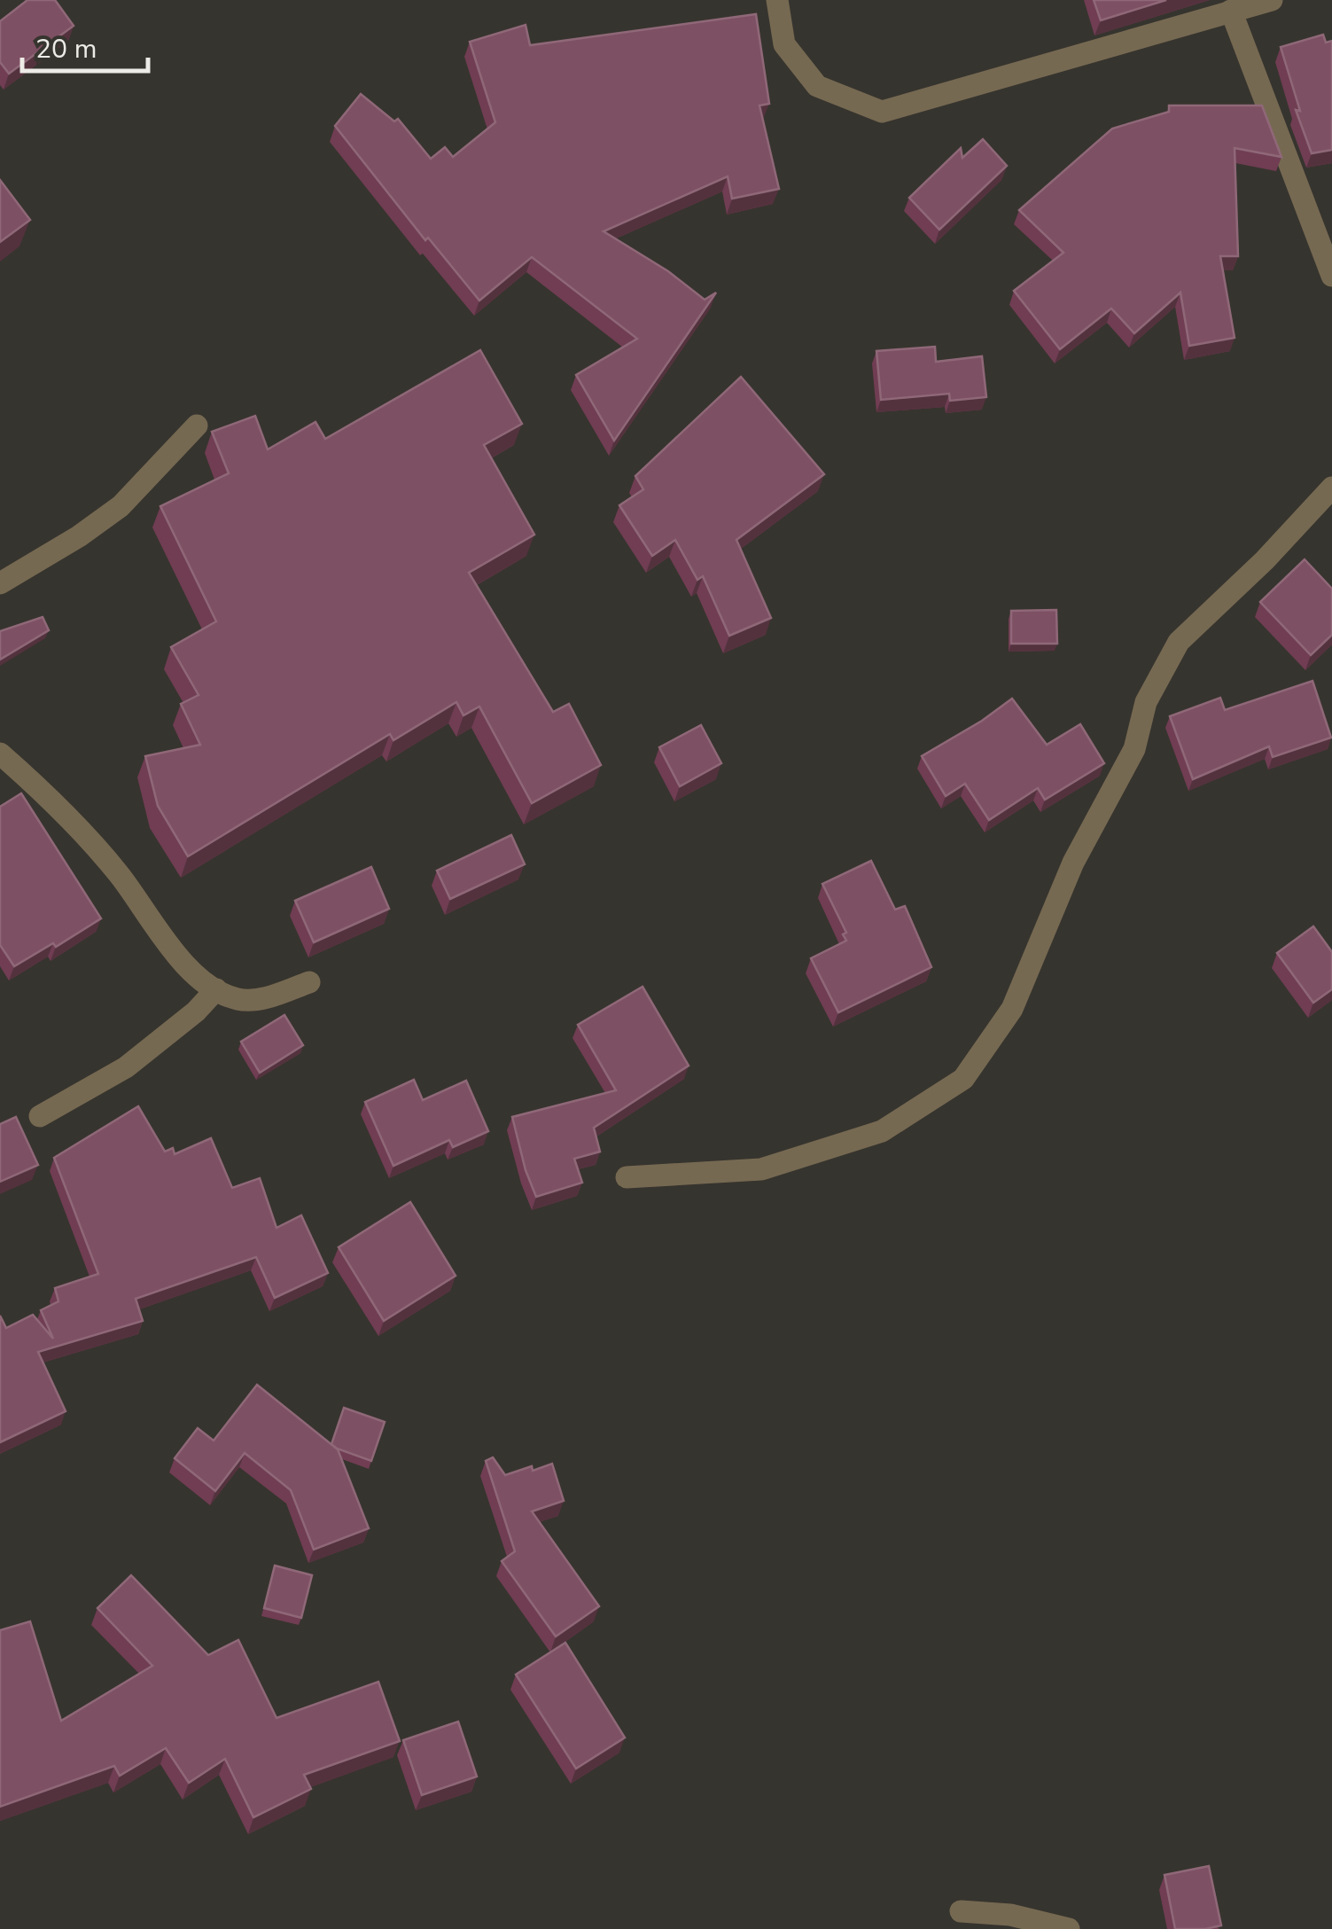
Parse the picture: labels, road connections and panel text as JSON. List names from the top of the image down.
{
  "scale_bar": "20 m"
}
